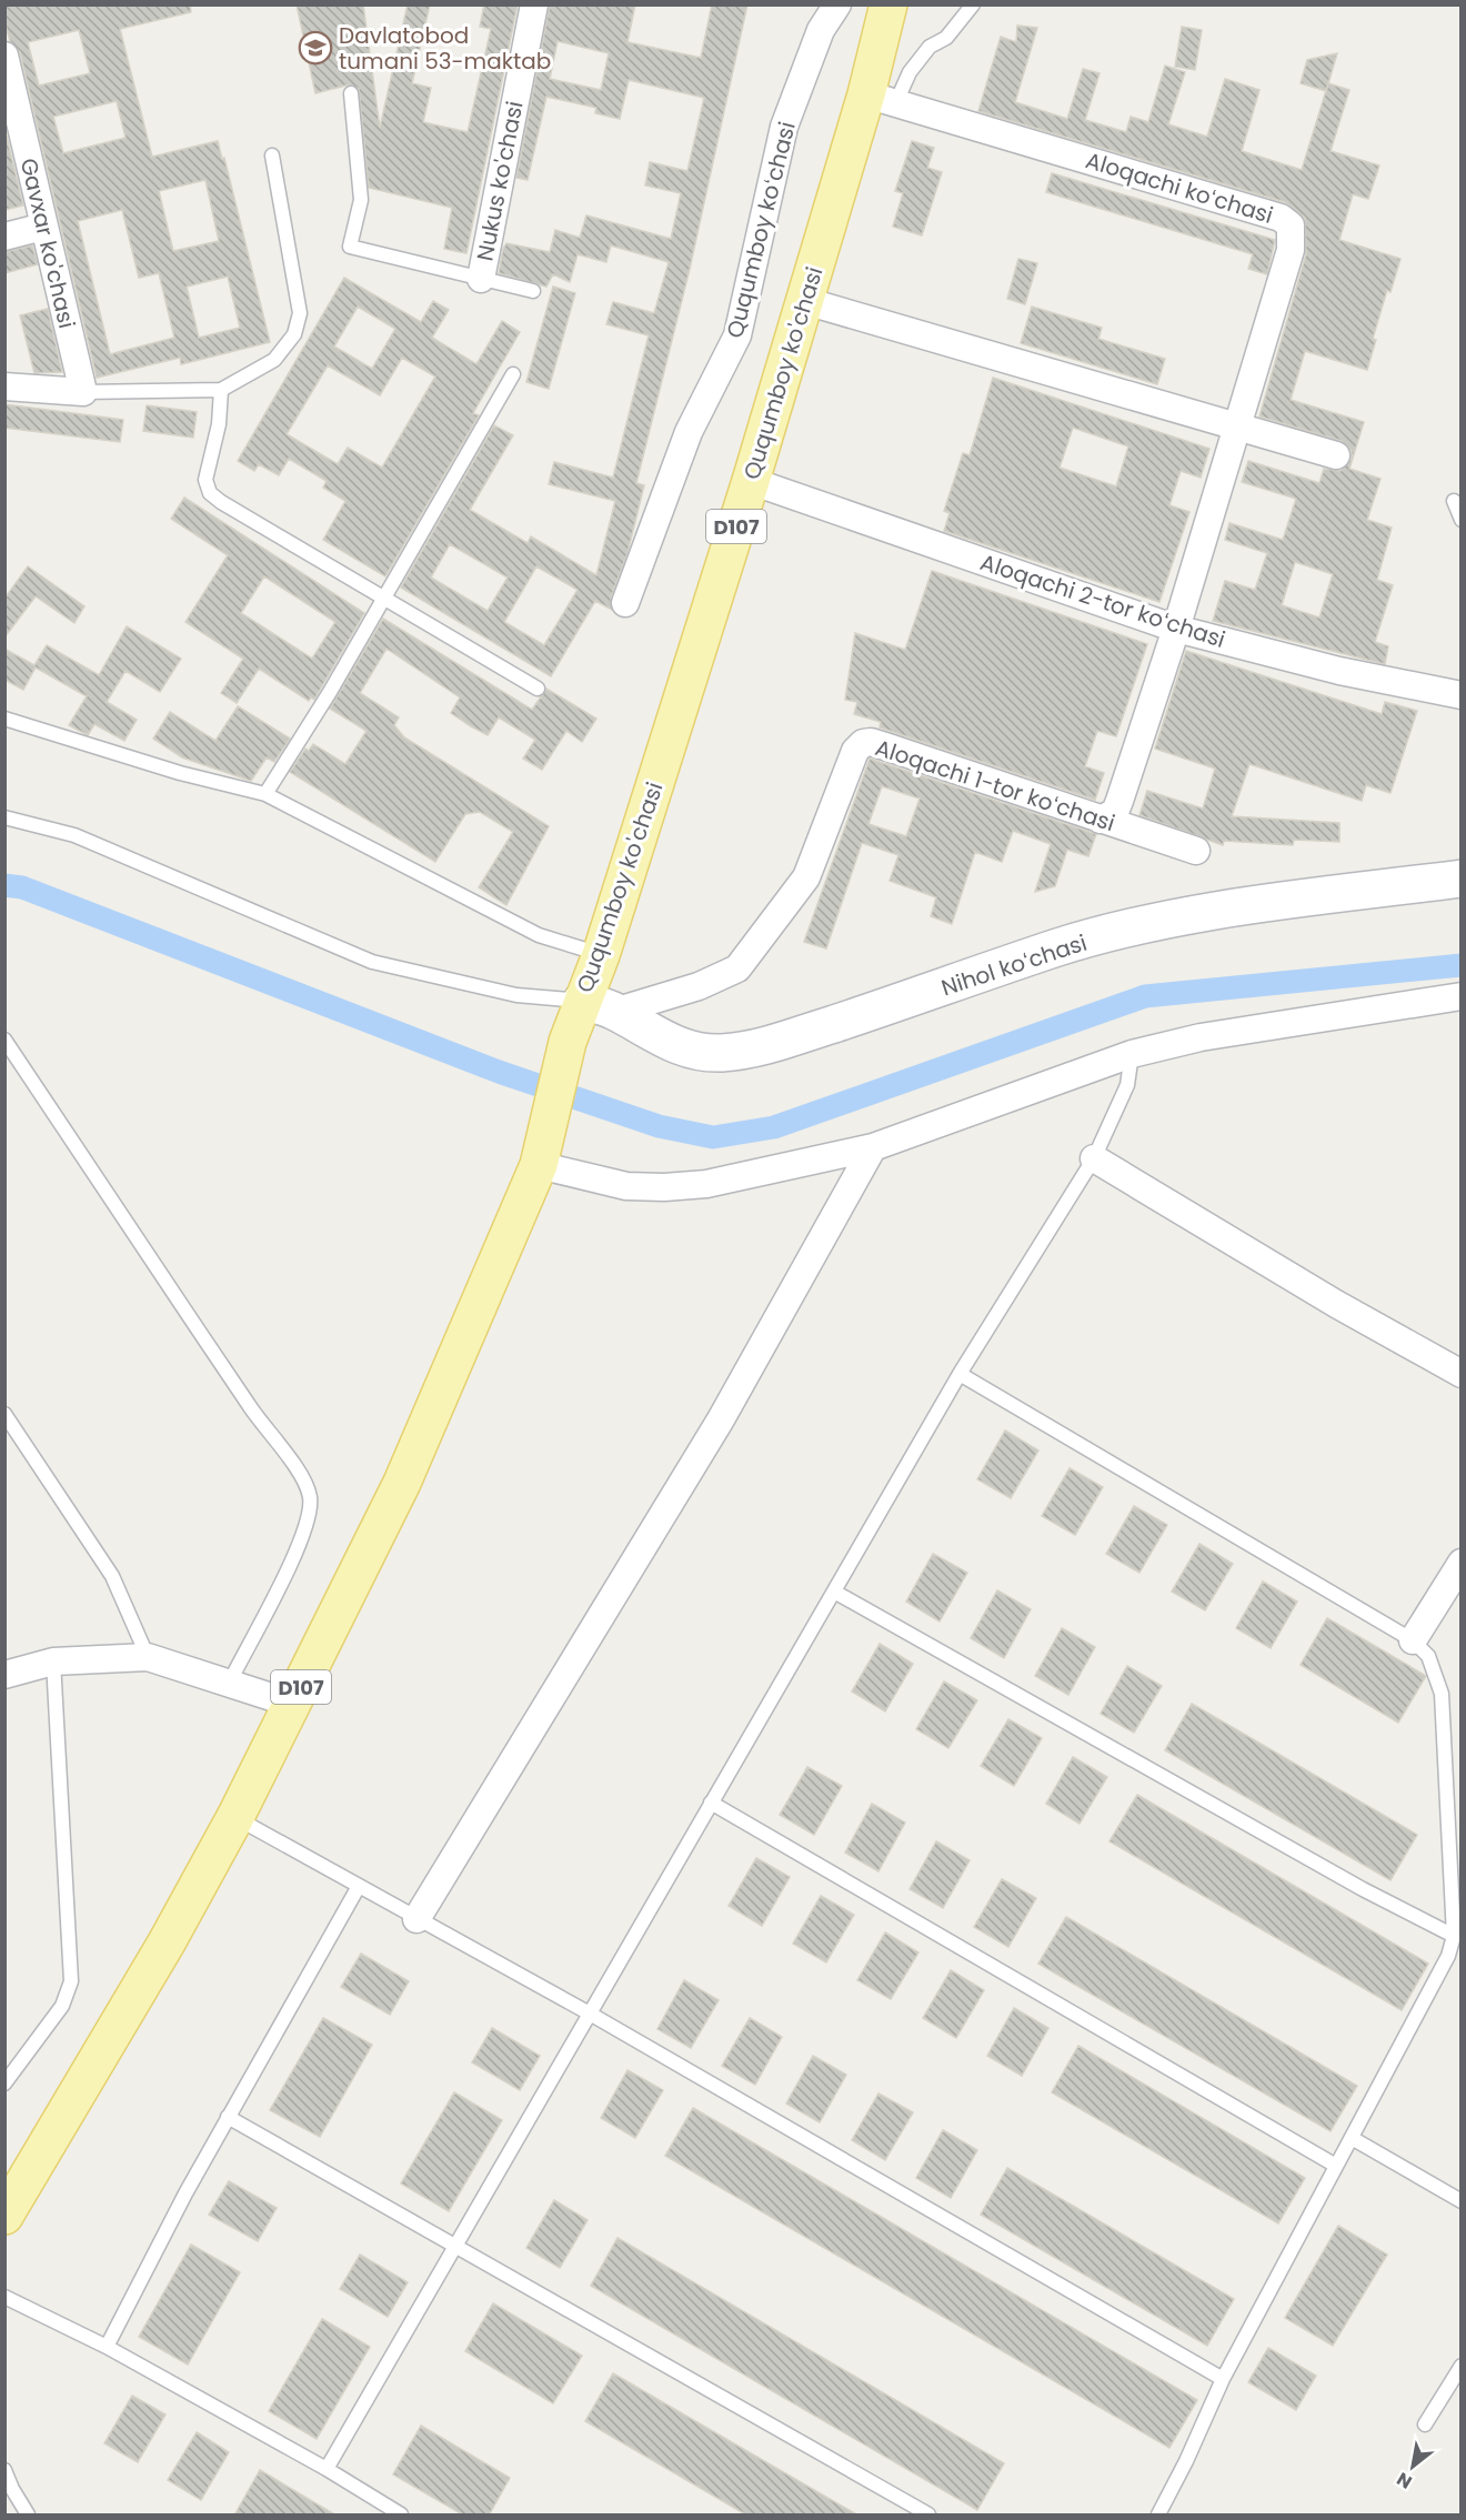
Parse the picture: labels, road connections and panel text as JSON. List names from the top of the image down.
{
  "streets": {
    "main road": ["Ququmboy ko'chasi", "D107", "Nihol koʻchasi"],
    "street": [
      "Nukus ko'chasi",
      "Aloqachi koʻchasi",
      "Ququmboy koʻchasi",
      "Gavxar ko'chasi",
      "Aloqachi 2-tor koʻchasi",
      "Aloqachi 1-tor koʻchasi"
    ]
  },
  "crossings": [
    ["Aloqachi koʻchasi", "Ququmboy ko'chasi"],
    ["Aloqachi koʻchasi", "Aloqachi 2-tor koʻchasi"],
    ["Aloqachi koʻchasi", "Aloqachi 1-tor koʻchasi"],
    ["Ququmboy ko'chasi", "D107"],
    ["Ququmboy ko'chasi", "Aloqachi 2-tor koʻchasi"],
    ["Ququmboy ko'chasi", "Aloqachi 1-tor koʻchasi"],
    ["Ququmboy ko'chasi", "Nihol koʻchasi"],
    ["Aloqachi 1-tor koʻchasi", "Nihol koʻchasi"]
  ],
  "places": {
    "school or university": ["Davlatobod tumani 53-maktab"]
  },
  "north": "bottom left"
}
